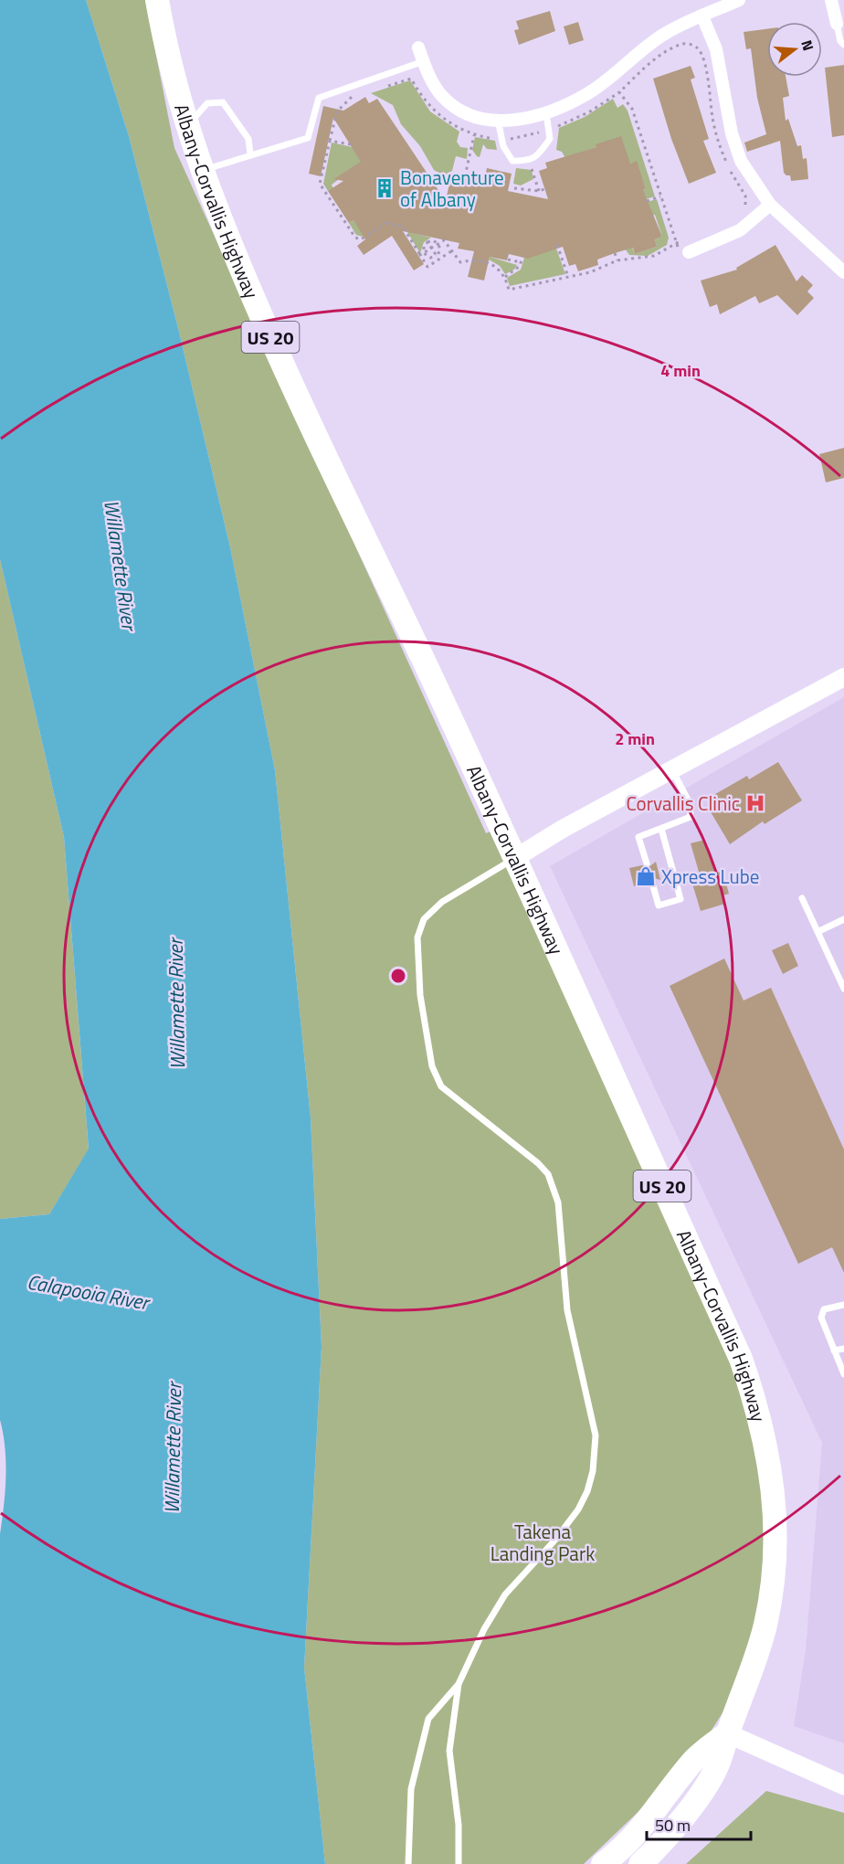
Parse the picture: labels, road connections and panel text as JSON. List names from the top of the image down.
{
  "streets": {
    "highway": ["Albany-Corvallis Highway", "US 20"]
  },
  "water": ["Willamette River", "Calapooia River"],
  "parks": ["Takena Landing Park"],
  "places": {
    "building": ["Bonaventure of Albany"],
    "hospital": ["Corvallis Clinic"],
    "shop": ["Xpress Lube"]
  },
  "scale_bar": "50 m",
  "north": "right",
  "rings": ["4 min", "2 min"]
}
